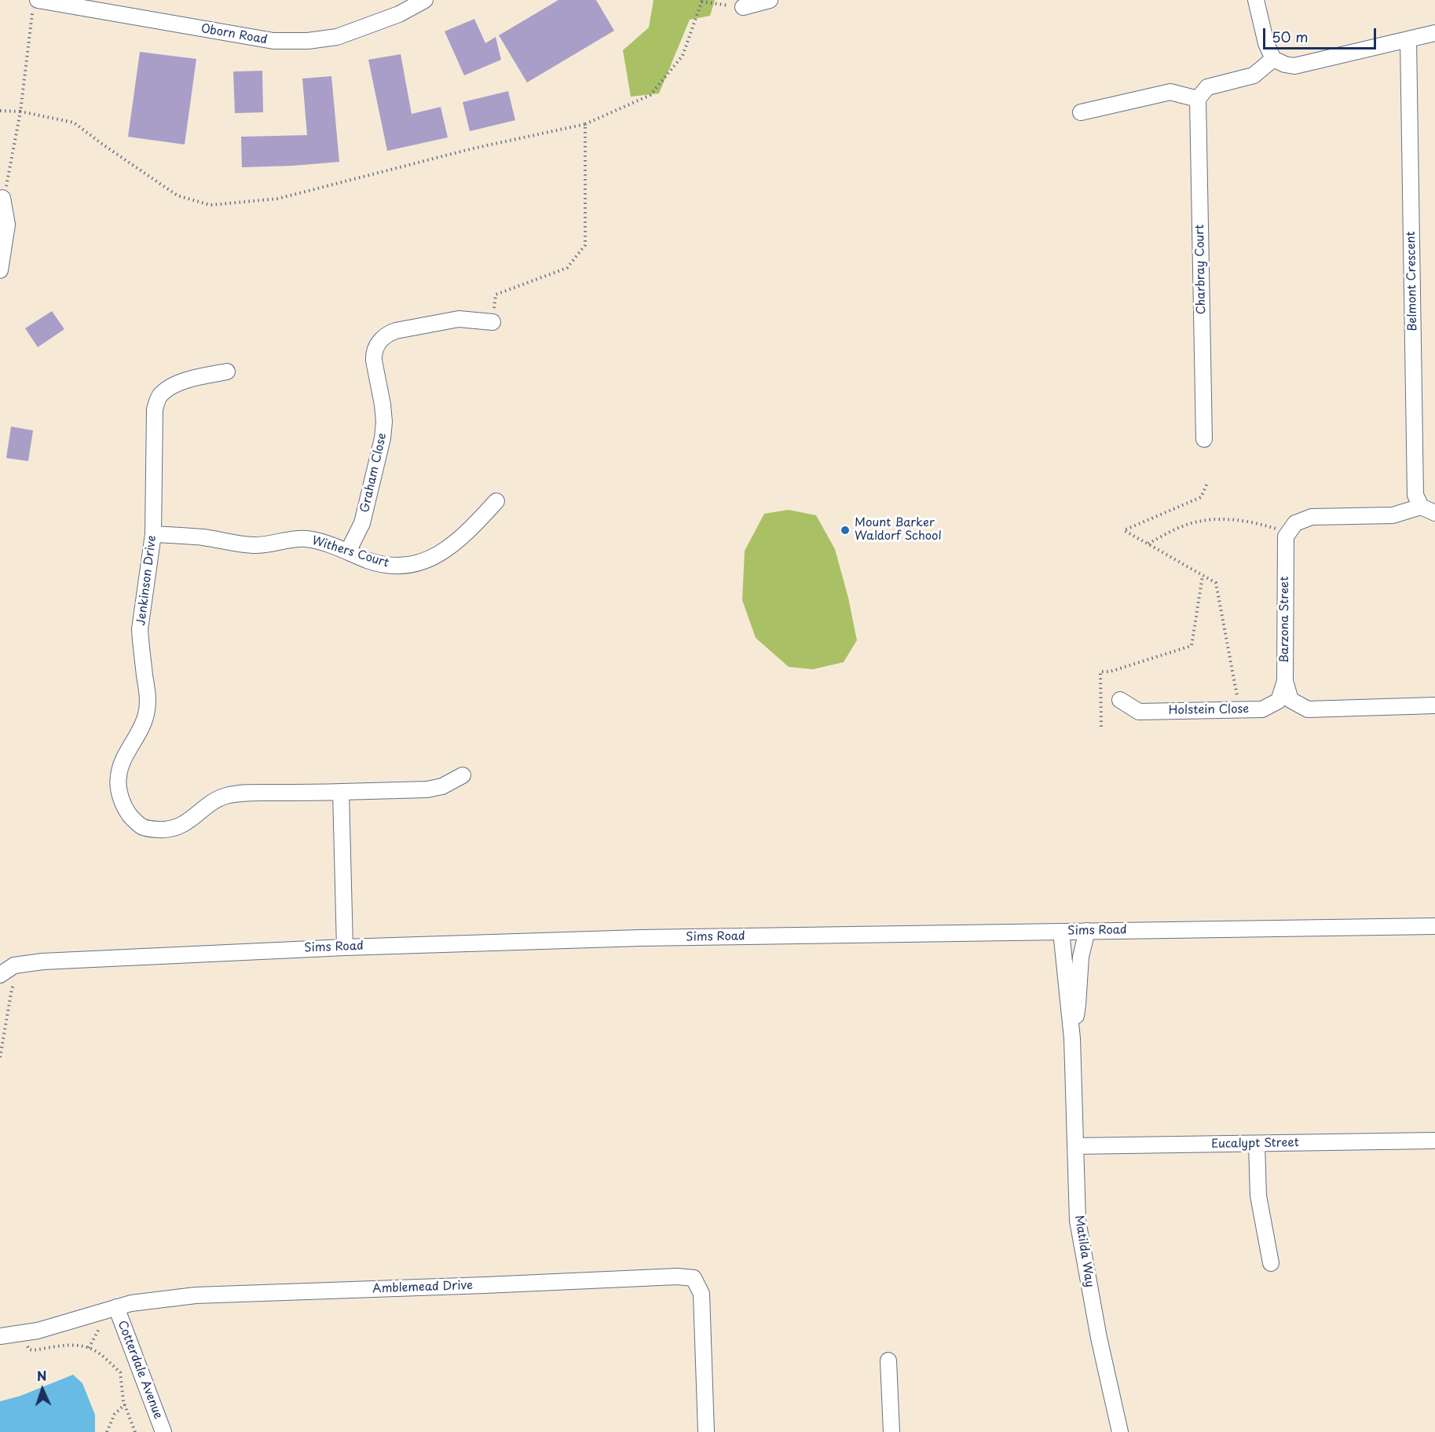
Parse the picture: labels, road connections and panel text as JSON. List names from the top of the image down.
{
  "streets": {
    "street": [
      "Oborn Road",
      "Charbray Court",
      "Belmont Crescent",
      "Graham Close",
      "Withers Court",
      "Jenkinson Drive",
      "Barzona Street",
      "Holstein Close",
      "Sims Road",
      "Eucalypt Street",
      "Matilda Way",
      "Amblemead Drive",
      "Cotterdale Avenue"
    ]
  },
  "crossings": [
    ["Belmont Crescent", "Barzona Street"],
    ["Graham Close", "Withers Court"],
    ["Withers Court", "Jenkinson Drive"],
    ["Barzona Street", "Holstein Close"],
    ["Sims Road", "Matilda Way"],
    ["Eucalypt Street", "Matilda Way"],
    ["Amblemead Drive", "Cotterdale Avenue"]
  ],
  "places": ["Mount Barker Waldorf School"],
  "scale_bar": "50 m",
  "north": "top"
}
